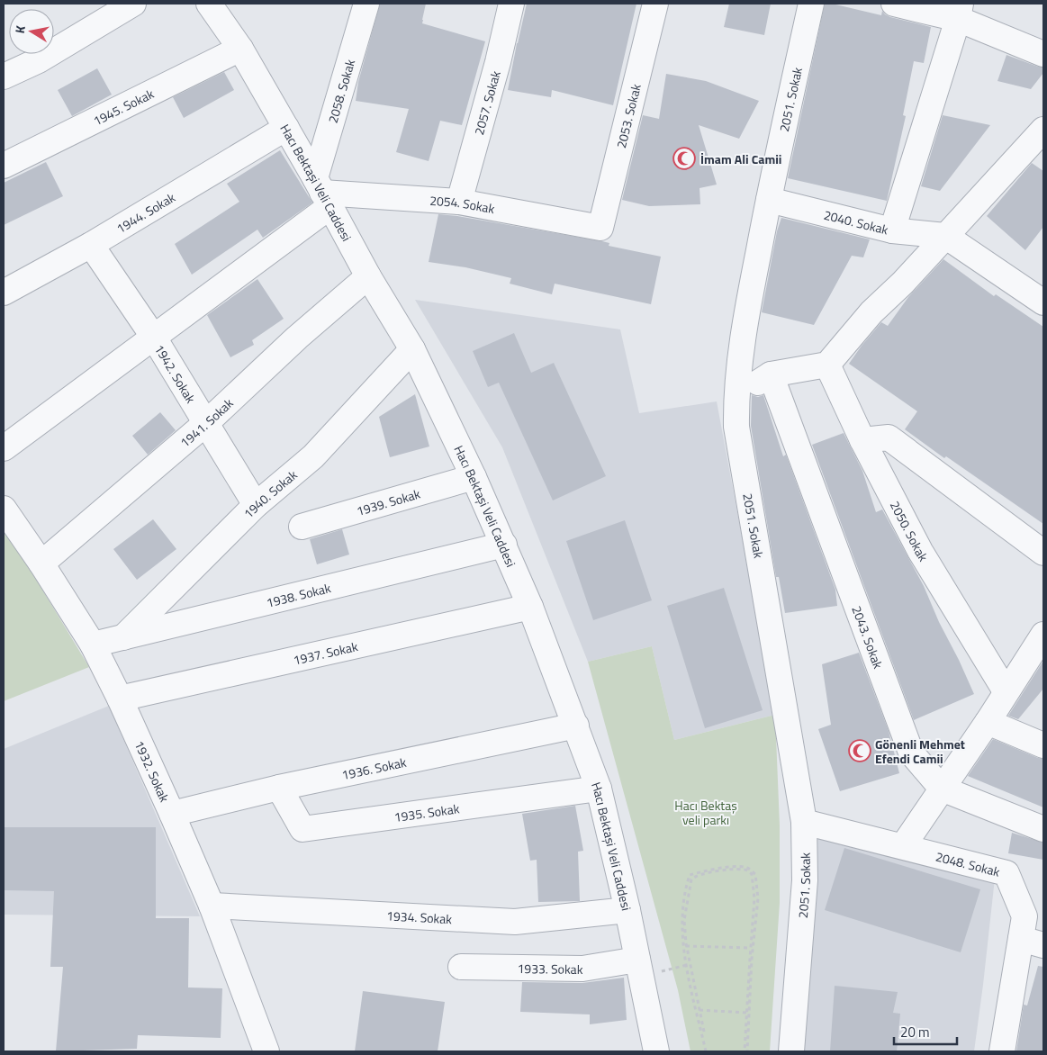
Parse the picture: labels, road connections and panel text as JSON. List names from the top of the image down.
{
  "streets": {
    "street": [
      "2058. Sokak",
      "2051. Sokak",
      "2057. Sokak",
      "1945. Sokak",
      "2053. Sokak",
      "Hacı Bektaşi Veli Caddesi",
      "2054. Sokak",
      "1944. Sokak",
      "2040. Sokak",
      "1942. Sokak",
      "1941. Sokak",
      "1940. Sokak",
      "1939. Sokak",
      "2050. Sokak",
      "1938. Sokak",
      "2043. Sokak",
      "1937. Sokak",
      "1936. Sokak",
      "1932. Sokak",
      "1935. Sokak",
      "2048. Sokak",
      "1934. Sokak",
      "1933. Sokak"
    ]
  },
  "crossings": [
    ["2058. Sokak", "Hacı Bektaşi Veli Caddesi"],
    ["2058. Sokak", "2054. Sokak"],
    ["2051. Sokak", "2040. Sokak"],
    ["2051. Sokak", "2048. Sokak"],
    ["2057. Sokak", "2054. Sokak"],
    ["1945. Sokak", "Hacı Bektaşi Veli Caddesi"],
    ["2053. Sokak", "2054. Sokak"],
    ["Hacı Bektaşi Veli Caddesi", "2054. Sokak"],
    ["Hacı Bektaşi Veli Caddesi", "1944. Sokak"],
    ["Hacı Bektaşi Veli Caddesi", "1941. Sokak"],
    ["Hacı Bektaşi Veli Caddesi", "1940. Sokak"],
    ["Hacı Bektaşi Veli Caddesi", "1939. Sokak"],
    ["Hacı Bektaşi Veli Caddesi", "1938. Sokak"],
    ["Hacı Bektaşi Veli Caddesi", "1937. Sokak"],
    ["Hacı Bektaşi Veli Caddesi", "1936. Sokak"],
    ["Hacı Bektaşi Veli Caddesi", "1935. Sokak"],
    ["Hacı Bektaşi Veli Caddesi", "1934. Sokak"],
    ["Hacı Bektaşi Veli Caddesi", "1933. Sokak"],
    ["1944. Sokak", "1942. Sokak"],
    ["1942. Sokak", "1941. Sokak"],
    ["1942. Sokak", "1940. Sokak"],
    ["1941. Sokak", "1932. Sokak"],
    ["1940. Sokak", "1938. Sokak"],
    ["1938. Sokak", "1932. Sokak"],
    ["1937. Sokak", "1932. Sokak"],
    ["1936. Sokak", "1932. Sokak"],
    ["1936. Sokak", "1935. Sokak"],
    ["1932. Sokak", "1934. Sokak"]
  ],
  "parks": ["Hacı Bektaş veli parkı"],
  "places": {
    "mosque": ["İmam Ali Camii", "Gönenli Mehmet Efendi Camii"]
  },
  "scale_bar": "20 m",
  "north": "left"
}
